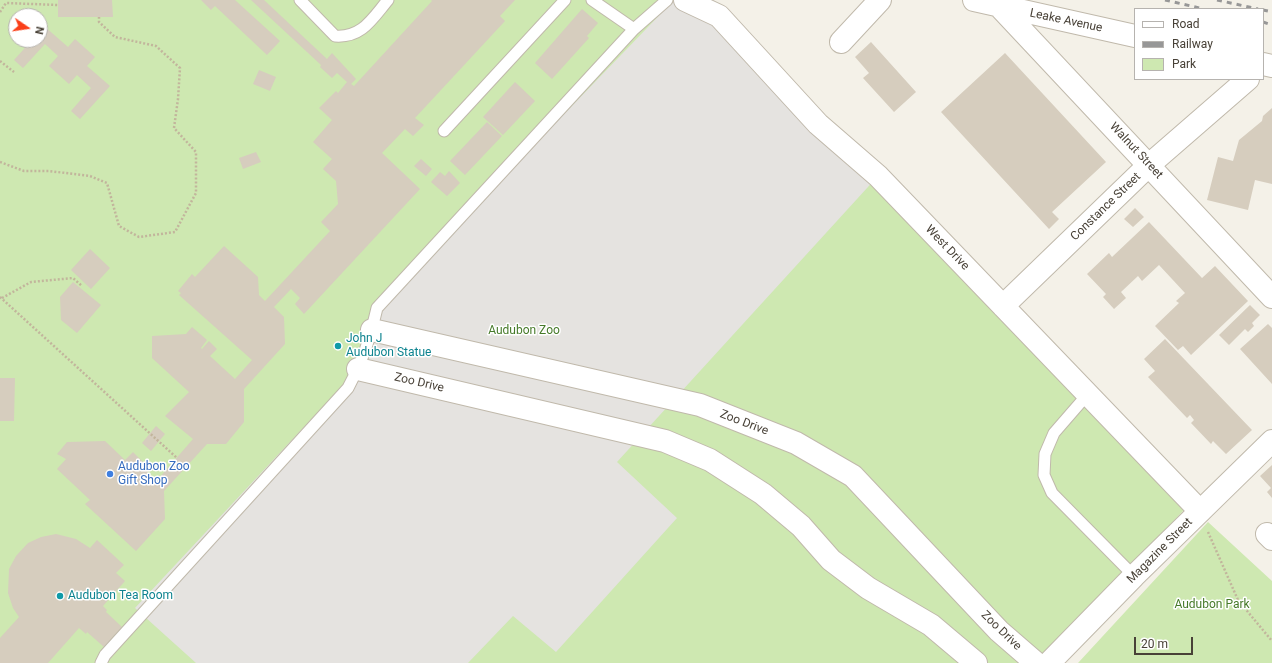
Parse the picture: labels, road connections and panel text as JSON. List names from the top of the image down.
{
  "streets": {
    "street": [
      "Leake Avenue",
      "Walnut Street",
      "Constance Street",
      "West Drive",
      "Zoo Drive",
      "Magazine Street"
    ]
  },
  "crossings": [
    ["Leake Avenue", "Walnut Street"],
    ["Walnut Street", "Constance Street"],
    ["Constance Street", "West Drive"],
    ["West Drive", "Magazine Street"]
  ],
  "parks": ["Audubon Zoo", "Audubon Park"],
  "places": ["John J Audubon Statue", "Audubon Zoo Gift Shop", "Audubon Tea Room"],
  "legend": ["Road", "Railway", "Park"],
  "scale_bar": "20 m",
  "north": "right"
}
